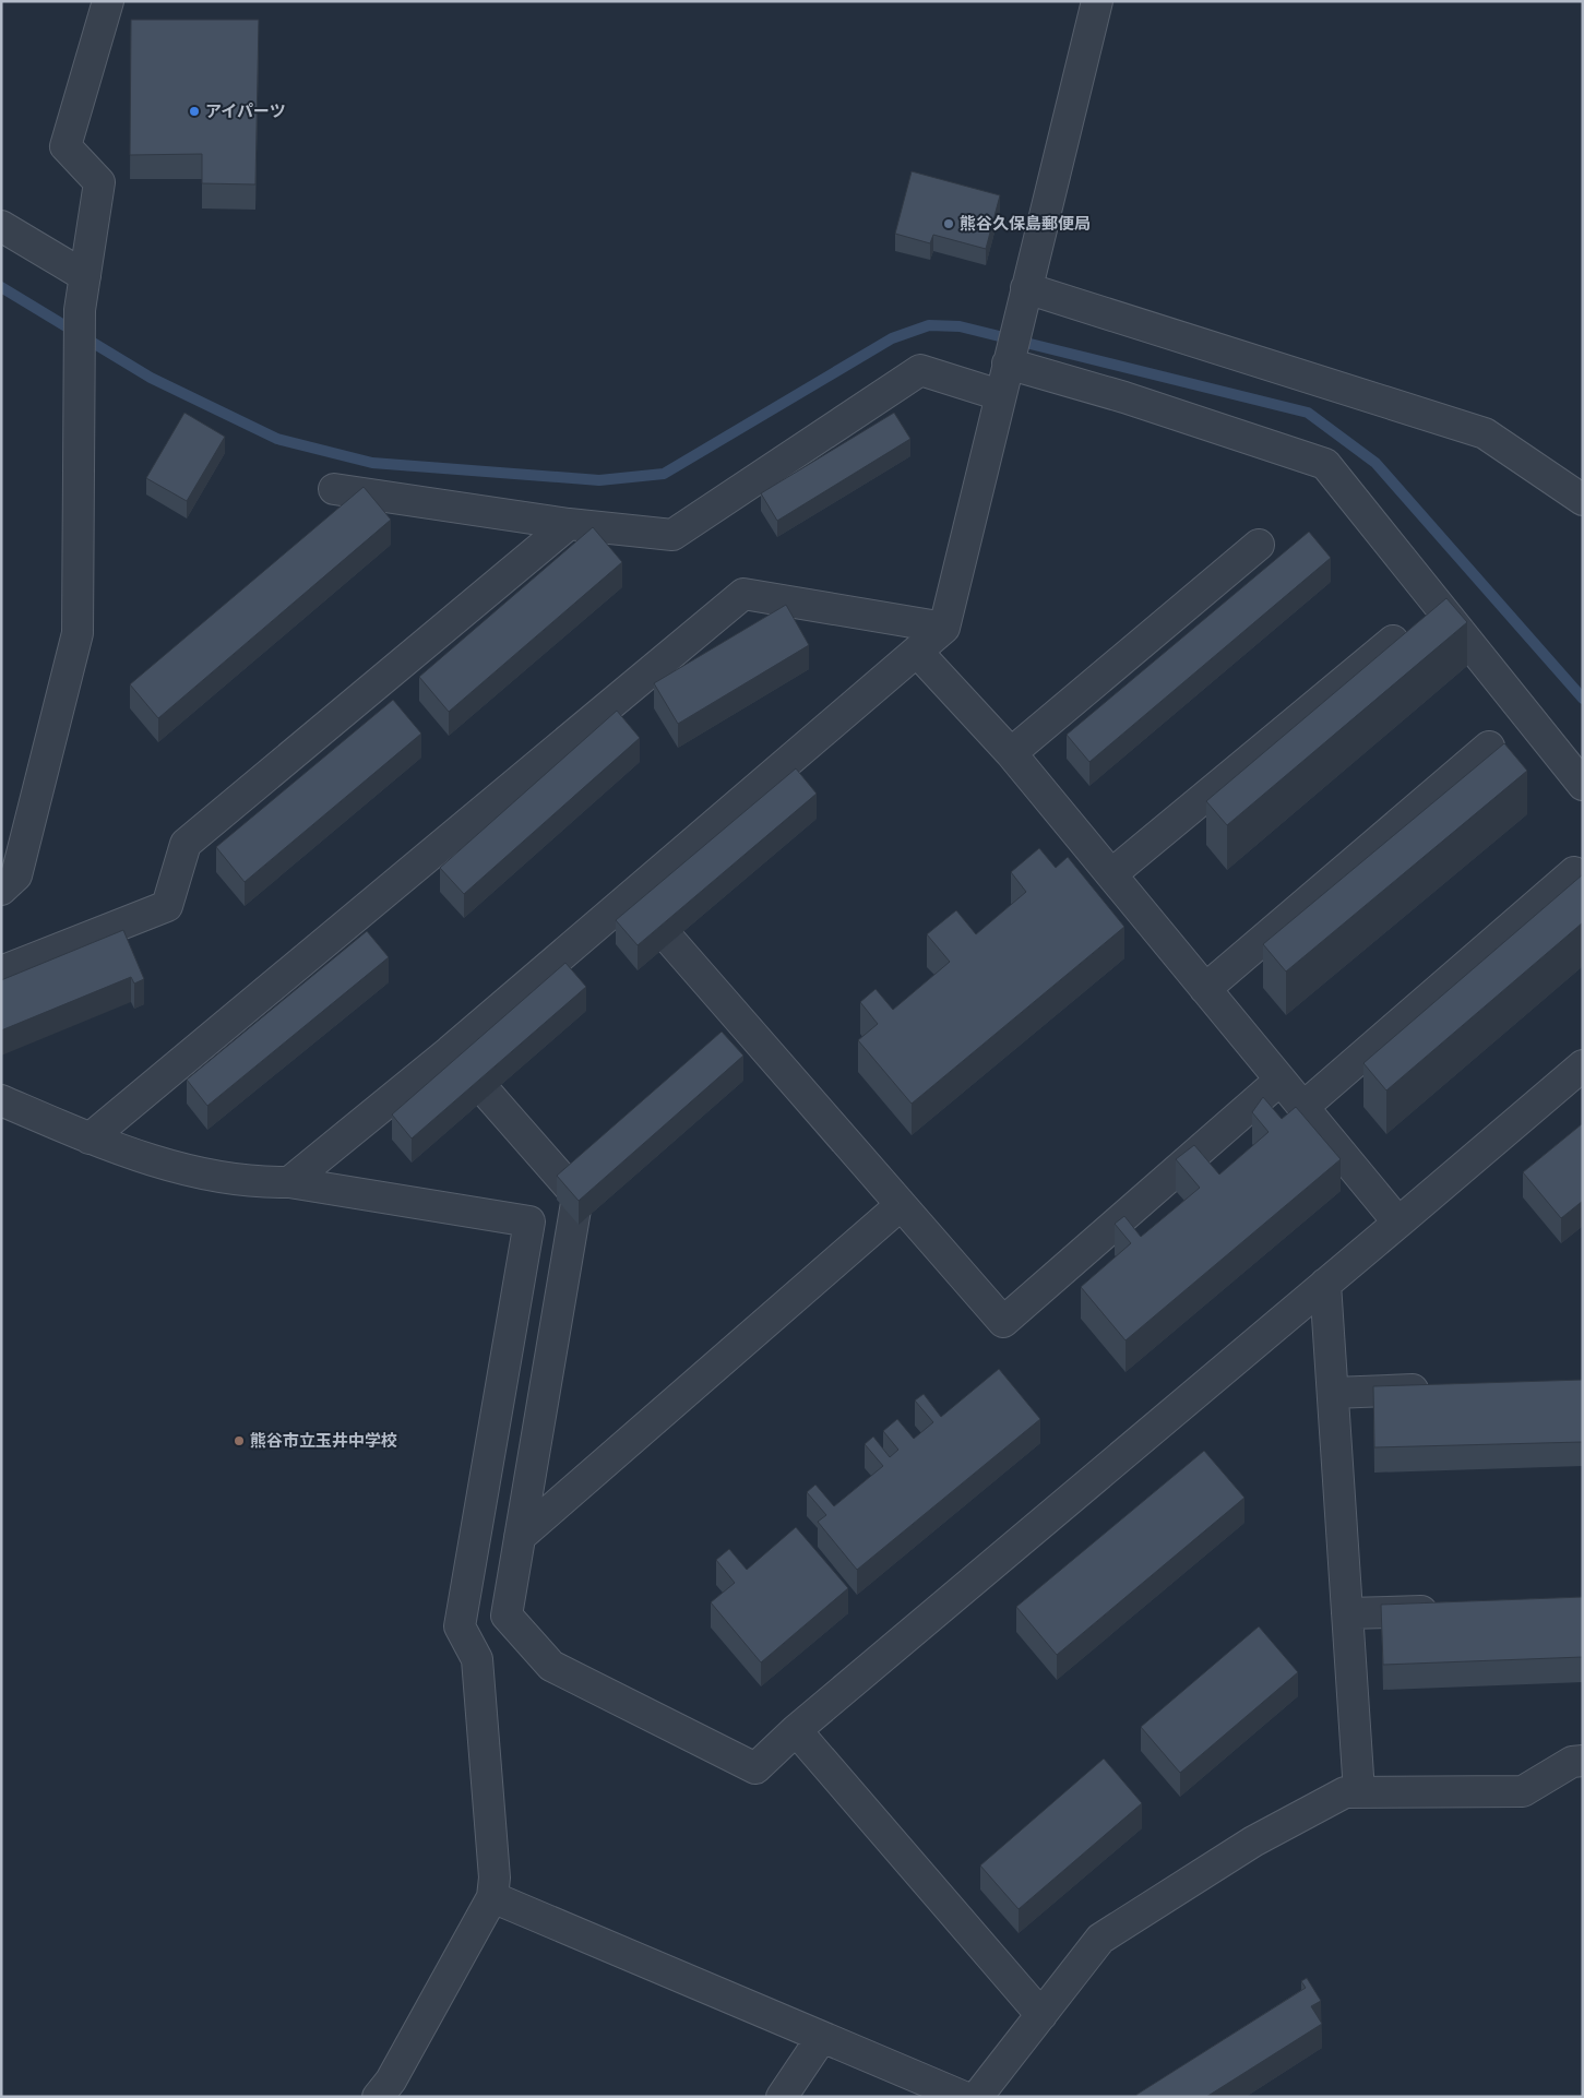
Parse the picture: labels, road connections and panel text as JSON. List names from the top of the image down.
{
  "places": ["アイパーツ", "熊谷久保島郵便局", "熊谷市立玉井中学校"]
}
